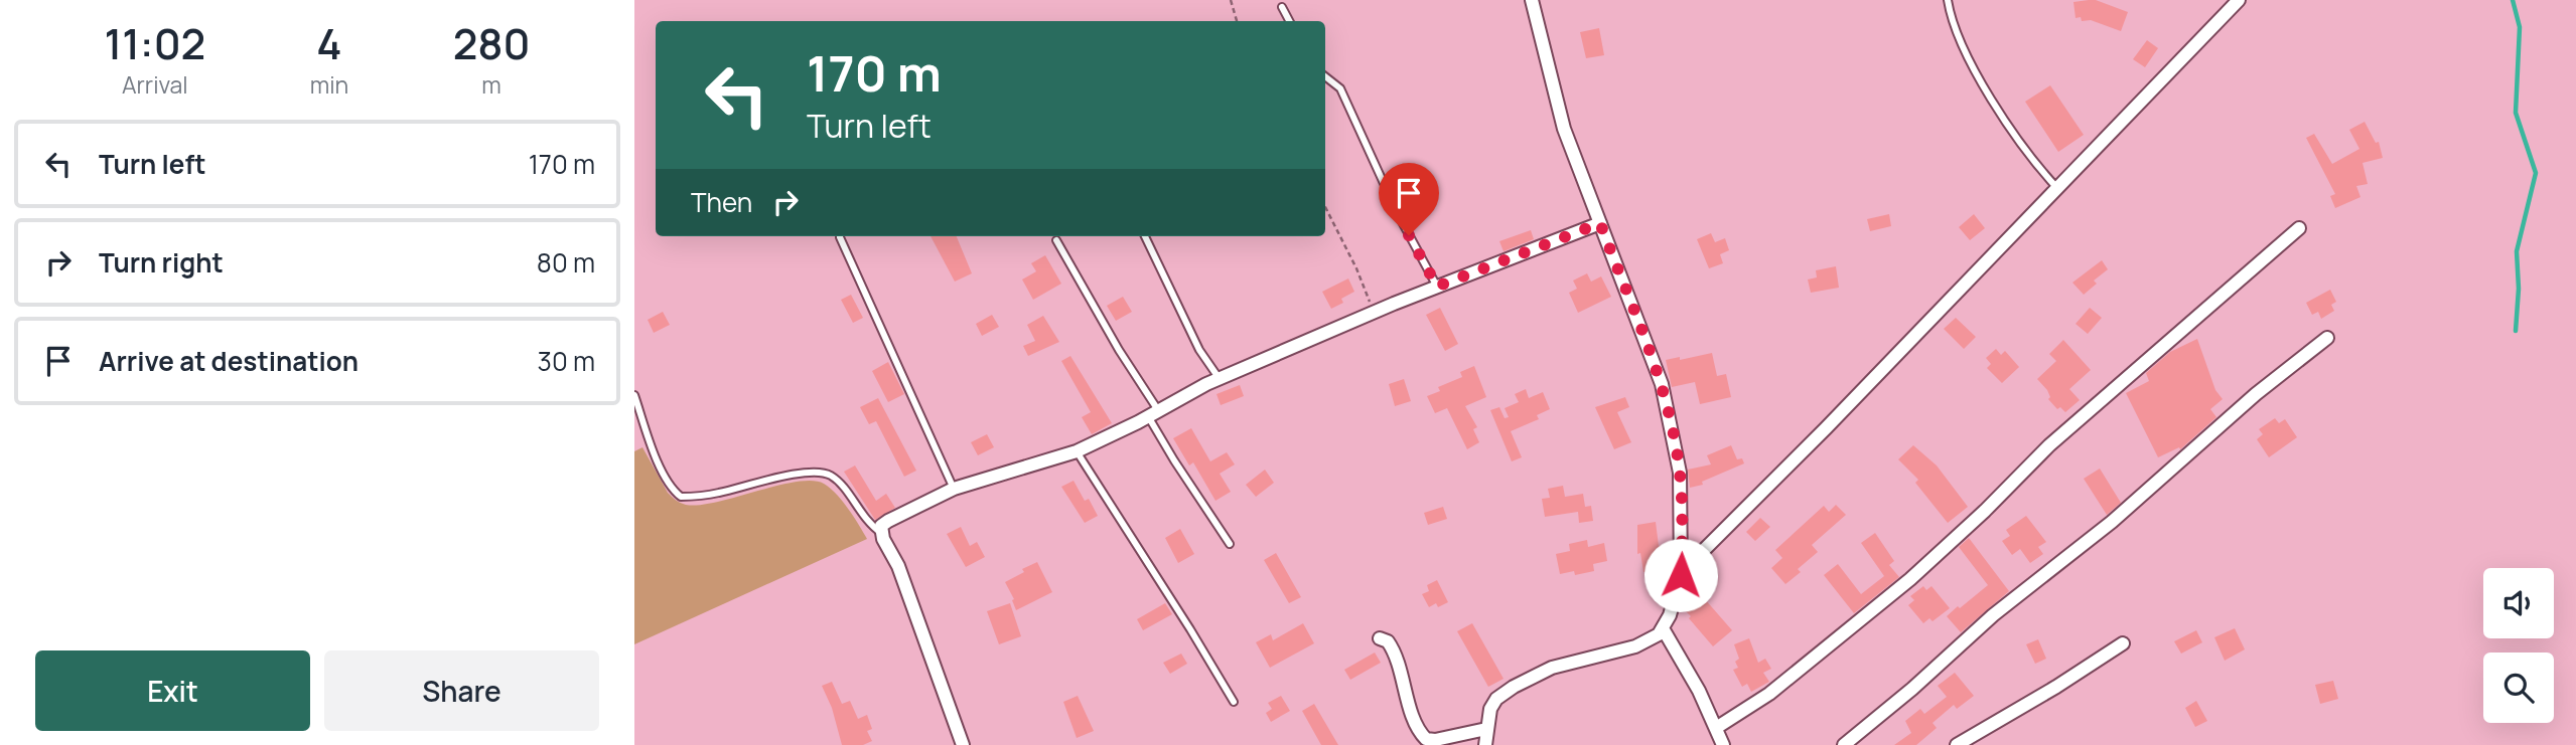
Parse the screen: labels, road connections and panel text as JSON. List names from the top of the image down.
{
  "page": {
    "eta": [
      "11:02",
      "Arrival",
      "4",
      "min",
      "280",
      "m"
    ],
    "turn": ["170 m", "Turn left"],
    "list": [
      {
        "name": "Turn left",
        "value": "170 m"
      },
      {
        "name": "Turn right",
        "value": "80 m"
      },
      {
        "name": "Arrive at destination",
        "value": "30 m"
      }
    ],
    "then": "Then",
    "buttons": ["Exit", "Share"]
  }
}
